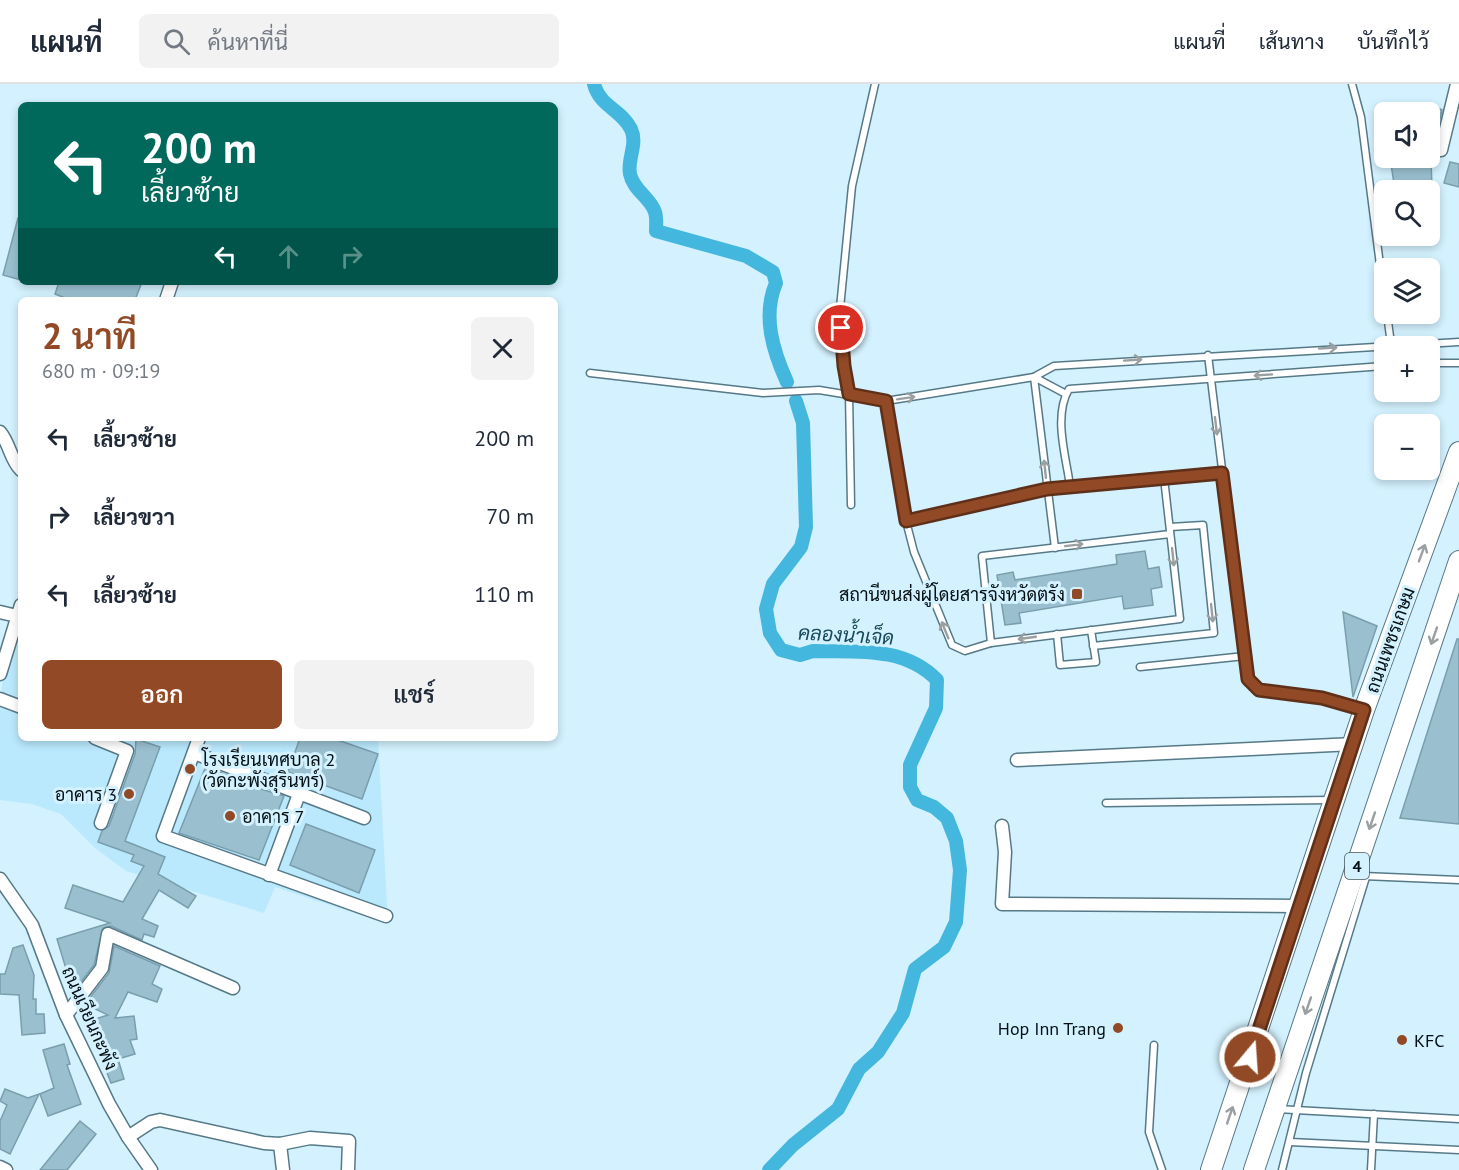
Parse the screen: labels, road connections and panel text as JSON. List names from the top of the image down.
{
  "streets": {
    "main road": ["ถนนเพชรเกษม", "4"],
    "street": ["ถนนเวียนกะพัง"]
  },
  "water": ["คลองน้ำเจ็ด"],
  "places": {
    "transit": ["สถานีขนส่งผู้โดยสารจังหวัดตรัง"],
    "other": [
      "โรงเรียนเทศบาล 2 (วัดกะพังสุรินทร์)",
      "อาคาร 3",
      "อาคาร 7",
      "Hop Inn Trang",
      "KFC"
    ]
  },
  "page": {
    "header": "แผนที่",
    "search": "ค้นหาที่นี่",
    "nav": ["แผนที่", "เส้นทาง", "บันทึกไว้"],
    "map_buttons": ["+", "−"],
    "turn": ["200 m", "เลี้ยวซ้าย"],
    "heading": ["2 นาที", "680 m · 09:19"],
    "list": [
      {
        "name": "เลี้ยวซ้าย",
        "value": "200 m"
      },
      {
        "name": "เลี้ยวขวา",
        "value": "70 m"
      },
      {
        "name": "เลี้ยวซ้าย",
        "value": "110 m"
      }
    ],
    "buttons": ["ออก", "แชร์"]
  }
}
